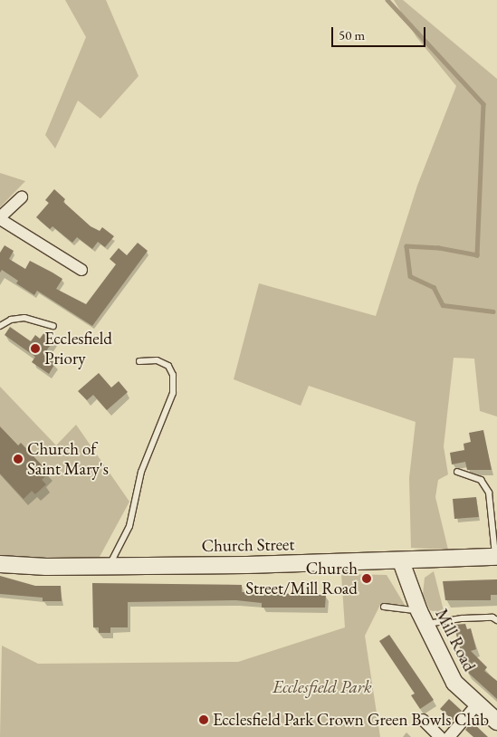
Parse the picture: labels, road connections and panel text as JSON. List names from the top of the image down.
{
  "streets": {
    "main road": ["Church Street", "Mill Road"]
  },
  "crossings": [
    ["Church Street", "Mill Road"]
  ],
  "parks": ["Ecclesfield Park"],
  "places": [
    "Ecclesfield Priory",
    "Church of Saint Mary's",
    "Church Street/Mill Road",
    "Ecclesfield Park Crown Green Bowls Club"
  ],
  "scale_bar": "50 m"
}
